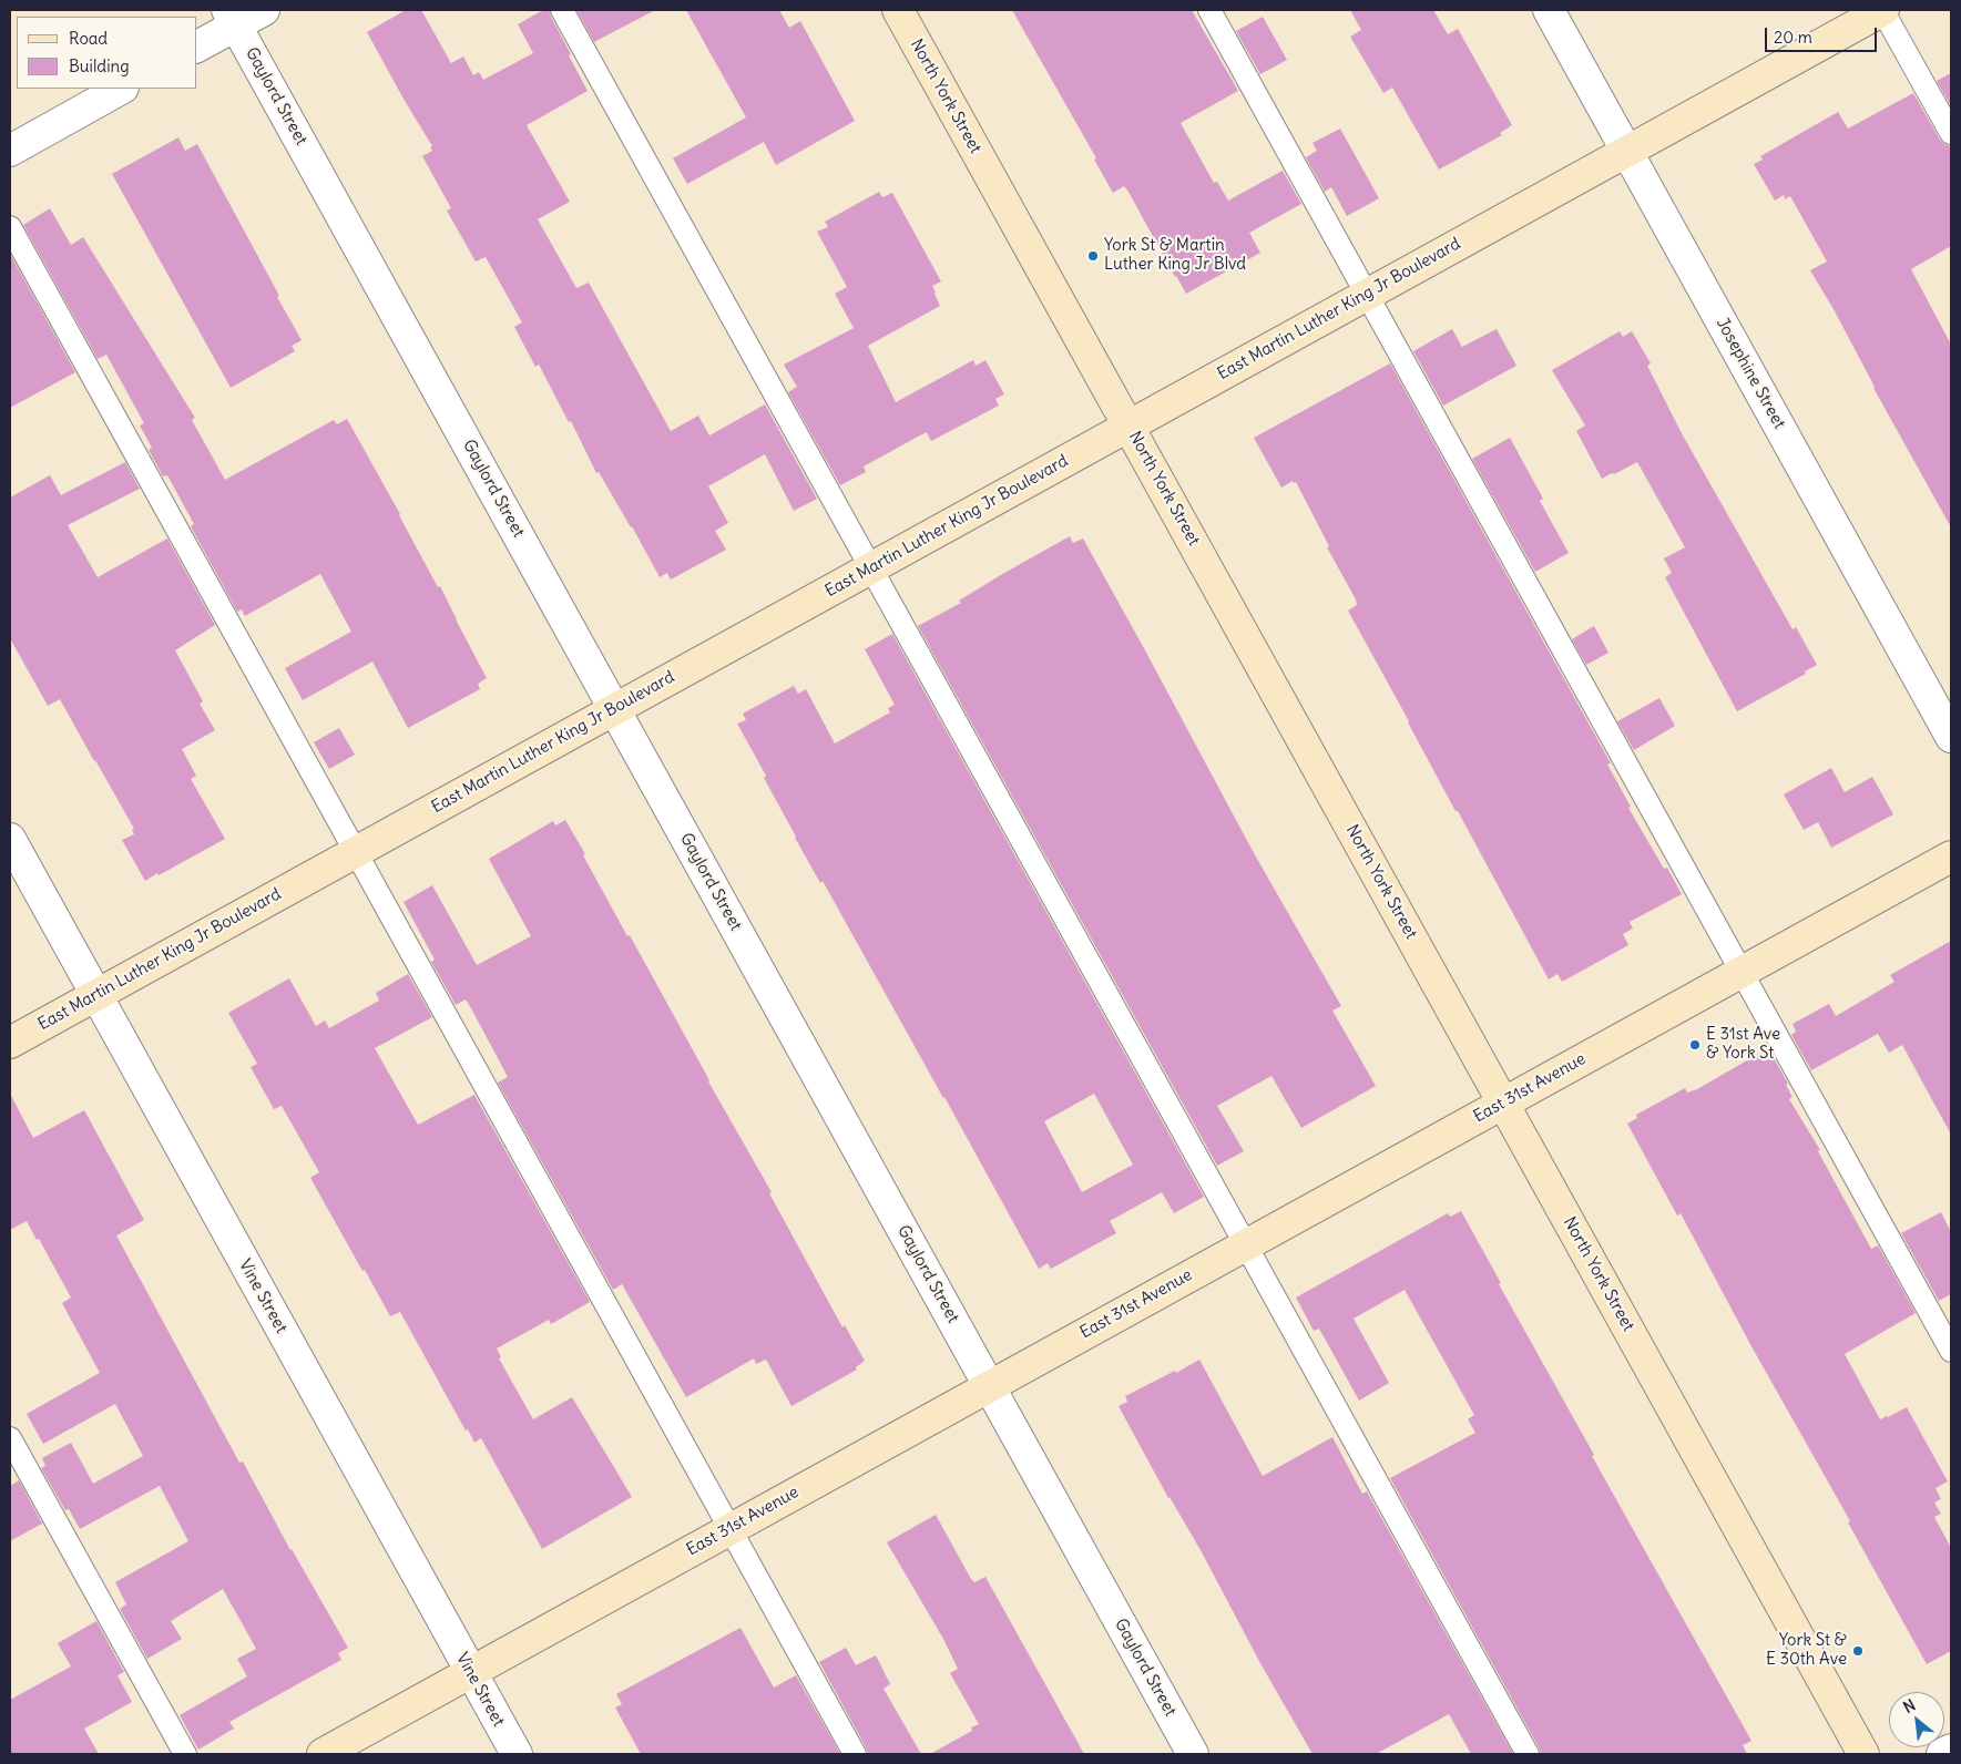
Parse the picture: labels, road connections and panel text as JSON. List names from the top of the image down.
{
  "streets": {
    "main road": ["North York Street", "East Martin Luther King Jr Boulevard", "East 31st Avenue"],
    "street": ["Gaylord Street", "Josephine Street", "Vine Street"]
  },
  "crossings": [
    ["Gaylord Street", "East Martin Luther King Jr Boulevard"],
    ["Gaylord Street", "East 31st Avenue"],
    ["North York Street", "East Martin Luther King Jr Boulevard"],
    ["North York Street", "East 31st Avenue"],
    ["East Martin Luther King Jr Boulevard", "Josephine Street"],
    ["East Martin Luther King Jr Boulevard", "Vine Street"],
    ["East 31st Avenue", "Vine Street"]
  ],
  "places": ["York St & Martin Luther King Jr Blvd", "E 31st Ave & York St", "York St & E 30th Ave"],
  "legend": ["Road", "Building"],
  "scale_bar": "20 m",
  "north": "top left"
}
